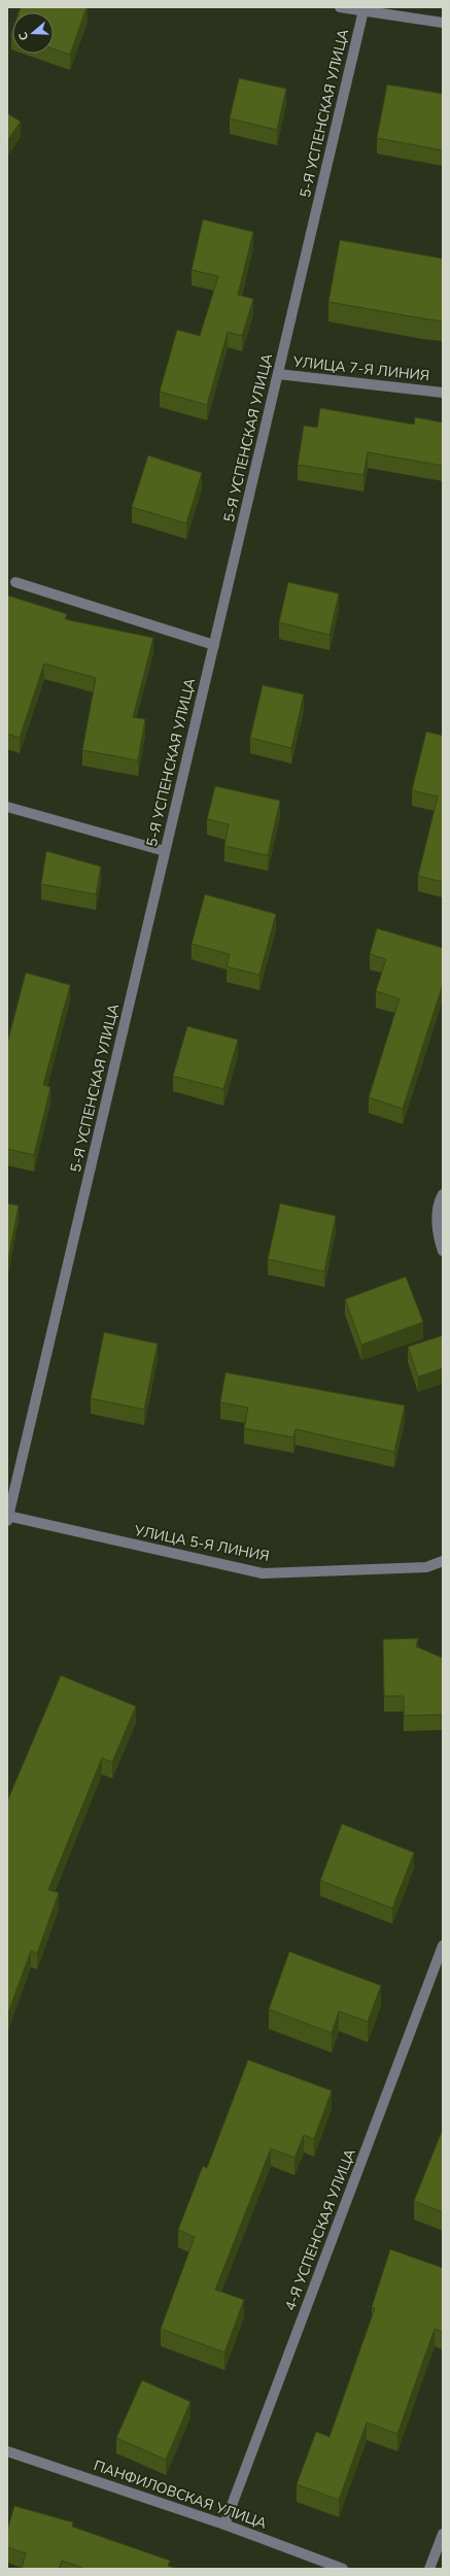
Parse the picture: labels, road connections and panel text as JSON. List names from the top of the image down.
{
  "streets": {
    "street": [
      "5-Я УСПЕНСКАЯ УЛИЦА",
      "УЛИЦА 7-Я ЛИНИЯ",
      "УЛИЦА 5-Я ЛИНИЯ",
      "4-Я УСПЕНСКАЯ УЛИЦА",
      "ПАНФИЛОВСКАЯ УЛИЦА"
    ]
  },
  "crossings": [
    ["5-Я УСПЕНСКАЯ УЛИЦА", "УЛИЦА 7-Я ЛИНИЯ"],
    ["5-Я УСПЕНСКАЯ УЛИЦА", "УЛИЦА 5-Я ЛИНИЯ"],
    ["4-Я УСПЕНСКАЯ УЛИЦА", "ПАНФИЛОВСКАЯ УЛИЦА"]
  ],
  "north": "left"
}
